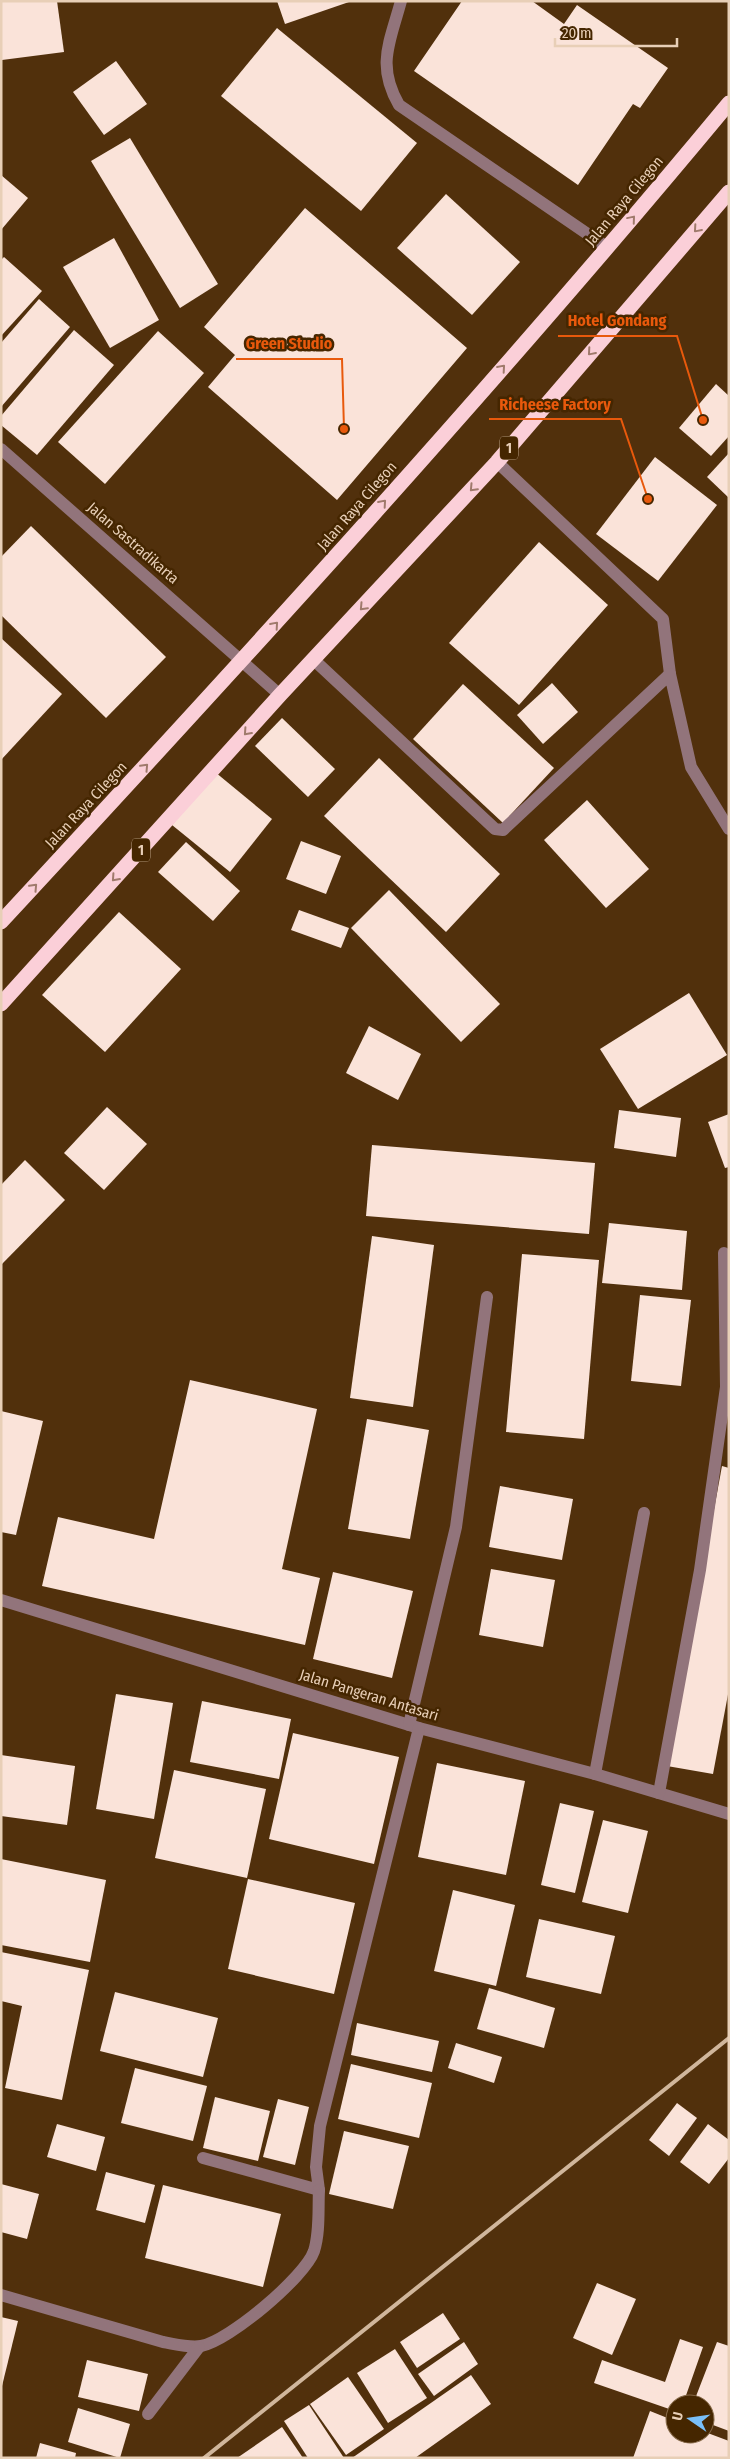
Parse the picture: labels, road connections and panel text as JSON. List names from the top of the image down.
{
  "streets": {
    "highway": ["Jalan Raya Cilegon", "1"],
    "street": ["Jalan Sastradikarta", "Jalan Pangeran Antasari"]
  },
  "crossings": [
    ["Jalan Raya Cilegon", "Jalan Sastradikarta"],
    ["1", "Jalan Sastradikarta"]
  ],
  "places": ["Hotel Gondang", "Green Studio", "Richeese Factory"],
  "scale_bar": "20 m",
  "north": "left"
}
